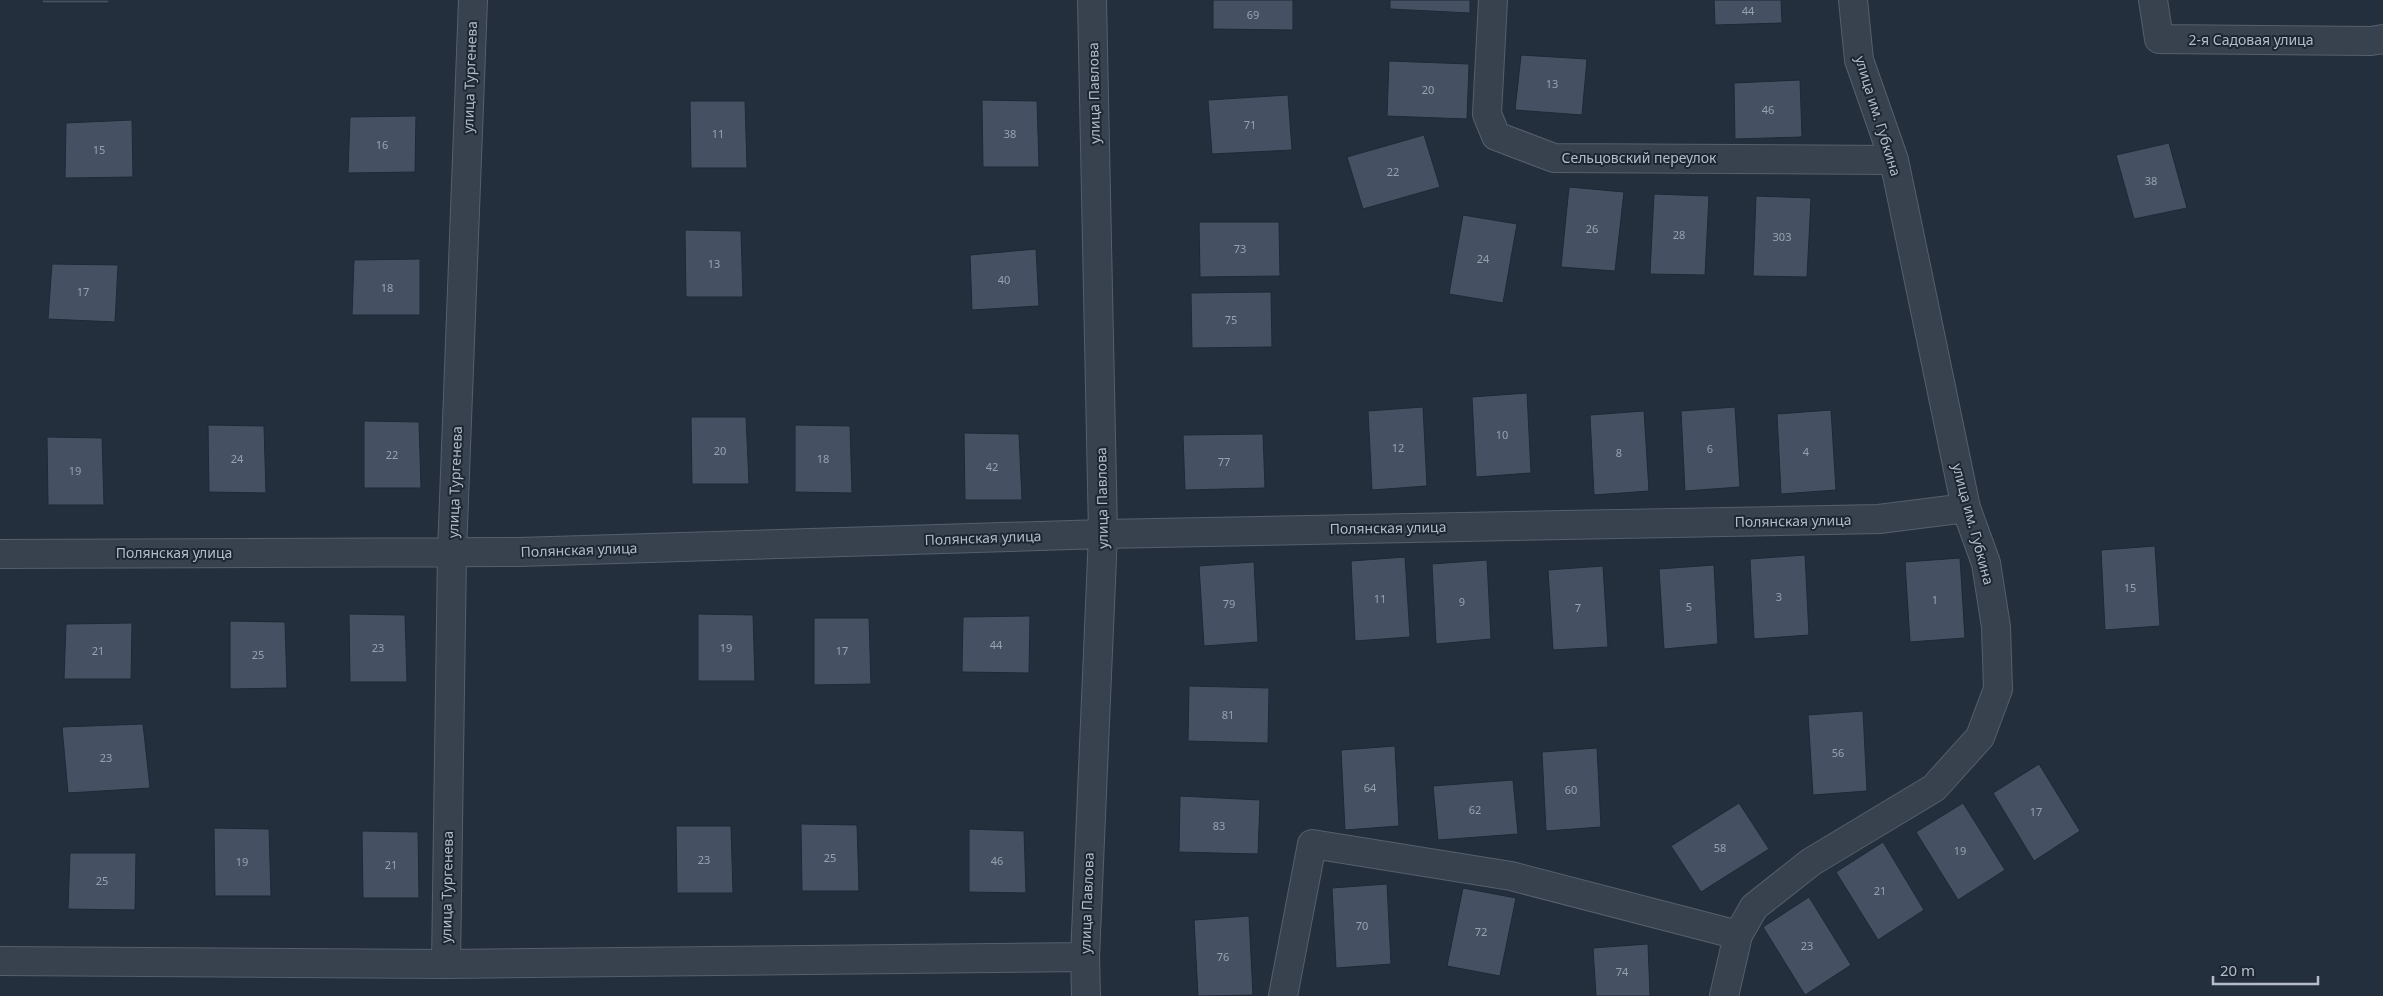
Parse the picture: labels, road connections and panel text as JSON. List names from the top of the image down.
{
  "streets": {
    "street": [
      "2-я Садовая улица",
      "улица Тургенева",
      "улица Павлова",
      "улица им. Губкина",
      "Сельцовский переулок",
      "Полянская улица"
    ]
  },
  "crossings": [
    ["улица Тургенева", "Полянская улица"],
    ["улица Павлова", "Полянская улица"],
    ["улица им. Губкина", "Сельцовский переулок"],
    ["улица им. Губкина", "Полянская улица"]
  ],
  "house_numbers": [
    "44",
    "69",
    "13",
    "20",
    "46",
    "71",
    "11",
    "38",
    "16",
    "15",
    "22",
    "38",
    "26",
    "28",
    "303",
    "73",
    "24",
    "13",
    "40",
    "18",
    "17",
    "75",
    "10",
    "12",
    "6",
    "20",
    "4",
    "8",
    "22",
    "24",
    "18",
    "77",
    "42",
    "19",
    "15",
    "3",
    "11",
    "1",
    "9",
    "79",
    "5",
    "7",
    "44",
    "23",
    "19",
    "21",
    "17",
    "25",
    "81",
    "56",
    "23",
    "64",
    "60",
    "62",
    "17",
    "83",
    "58",
    "19",
    "25",
    "23",
    "46",
    "19",
    "21",
    "25",
    "21",
    "70",
    "72",
    "23",
    "76",
    "74"
  ],
  "scale_bar": "20 m"
}
